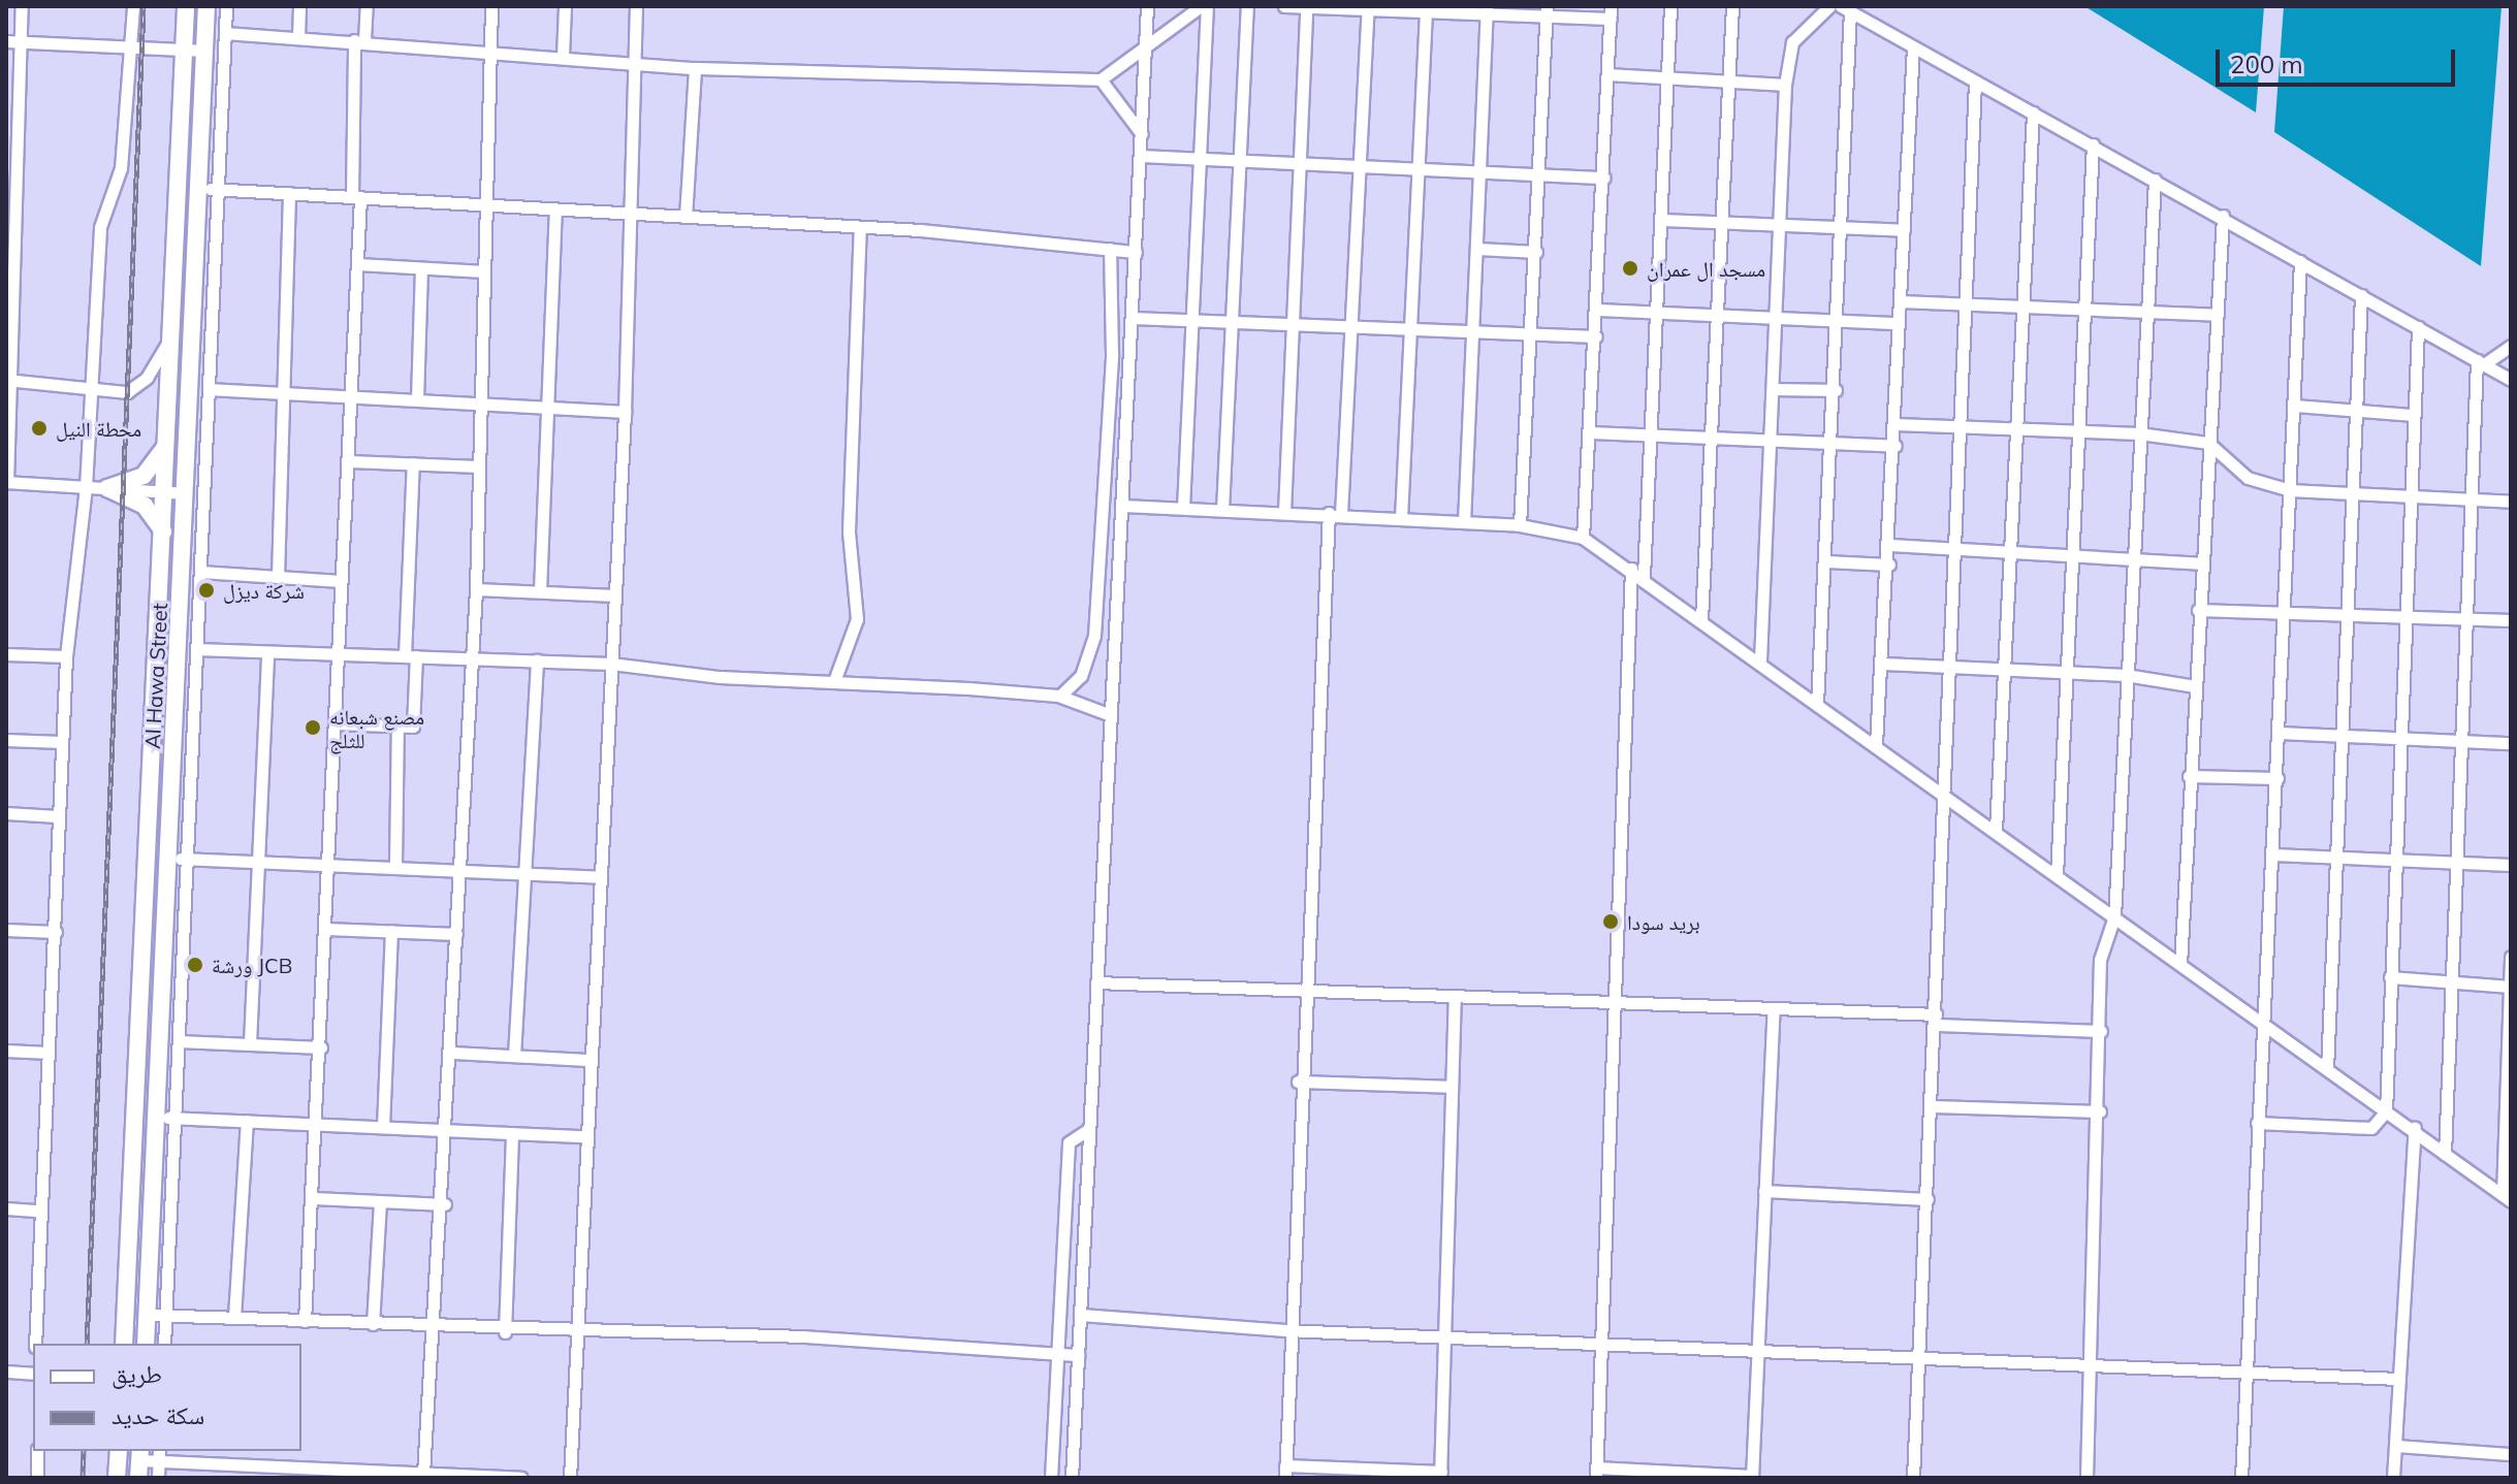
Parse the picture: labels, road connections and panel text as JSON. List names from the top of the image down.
{
  "streets": {
    "highway": ["Al Hawa Street"]
  },
  "places": [
    "مسجد ال عمران",
    "محطة النيل",
    "شركة ديزل",
    "مصنع شبعانه للثلج",
    "بريد سودا",
    "ورشة JCB"
  ],
  "legend": ["طريق", "سكة حديد"],
  "scale_bar": "200 m"
}
